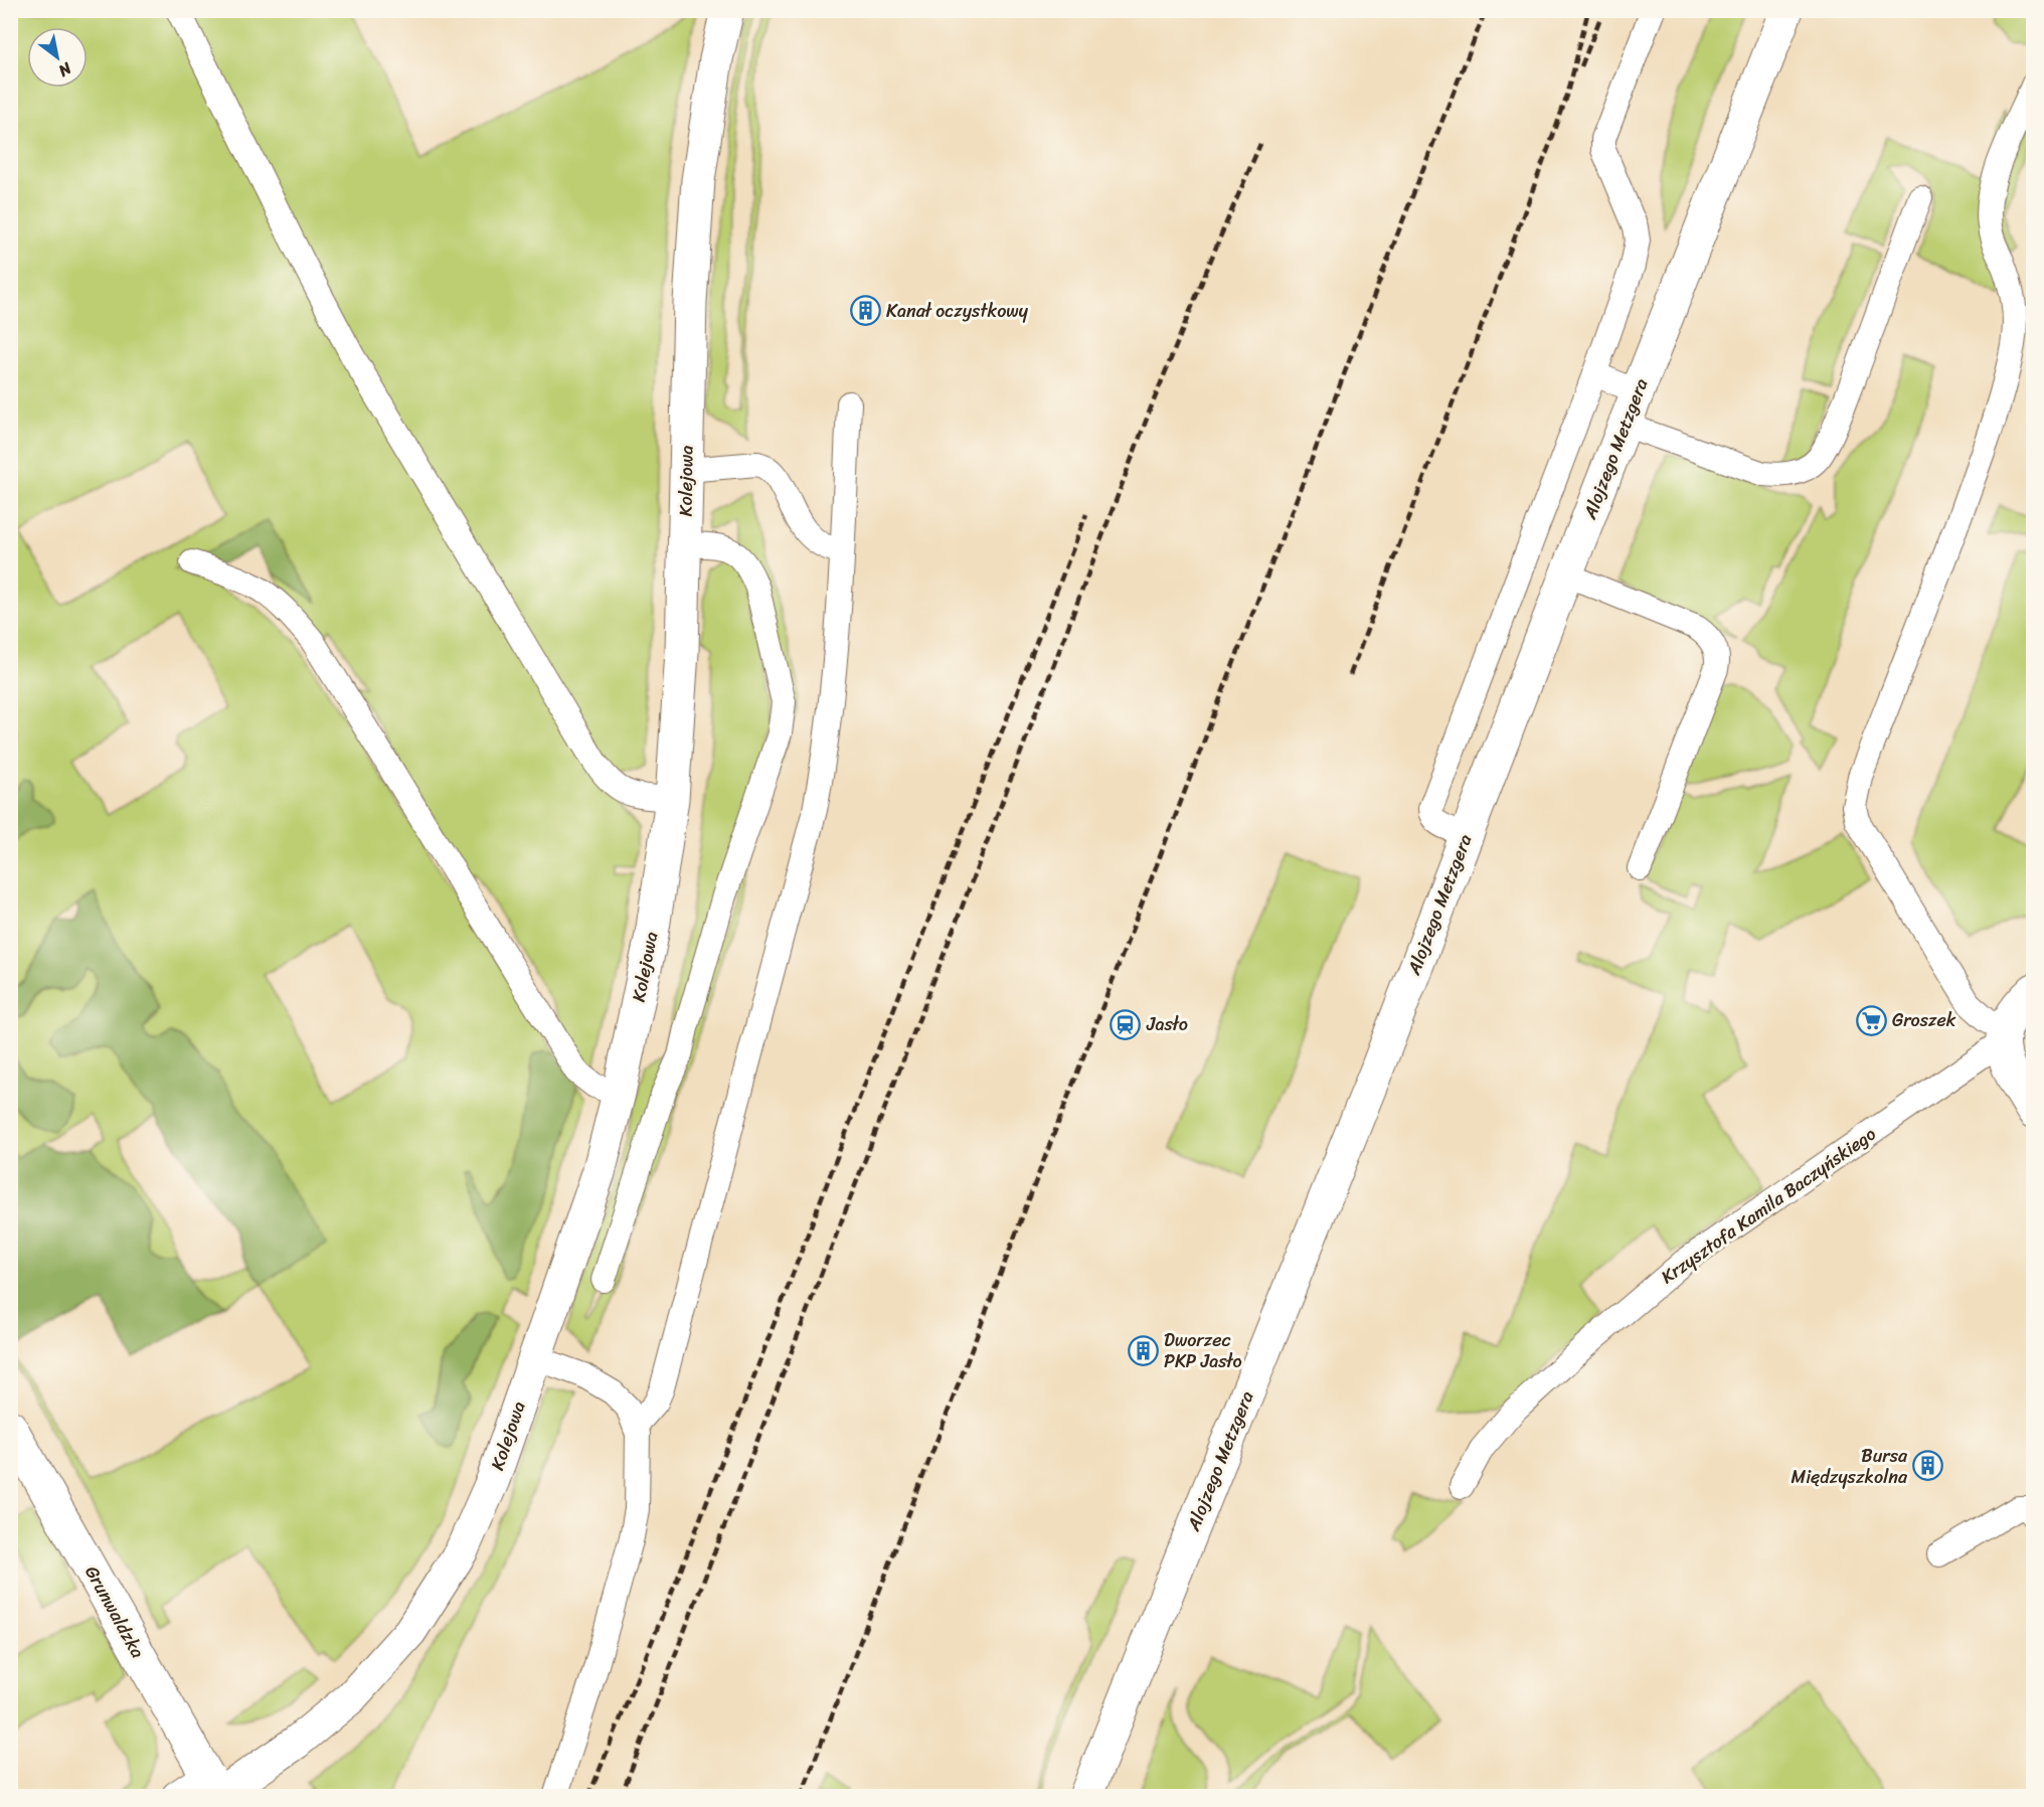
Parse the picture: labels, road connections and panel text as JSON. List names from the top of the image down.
{
  "streets": {
    "street": [
      "Alojzego Metzgera",
      "Kolejowa",
      "Krzysztofa Kamila Baczyńskiego",
      "Grunwaldzka"
    ]
  },
  "crossings": [
    ["Kolejowa", "Grunwaldzka"]
  ],
  "places": {
    "building": ["Kanał oczystkowy", "Dworzec PKP Jasło", "Bursa Międzyszkolna"],
    "supermarket": ["Groszek"],
    "station": ["Jasło"]
  },
  "north": "bottom right"
}
